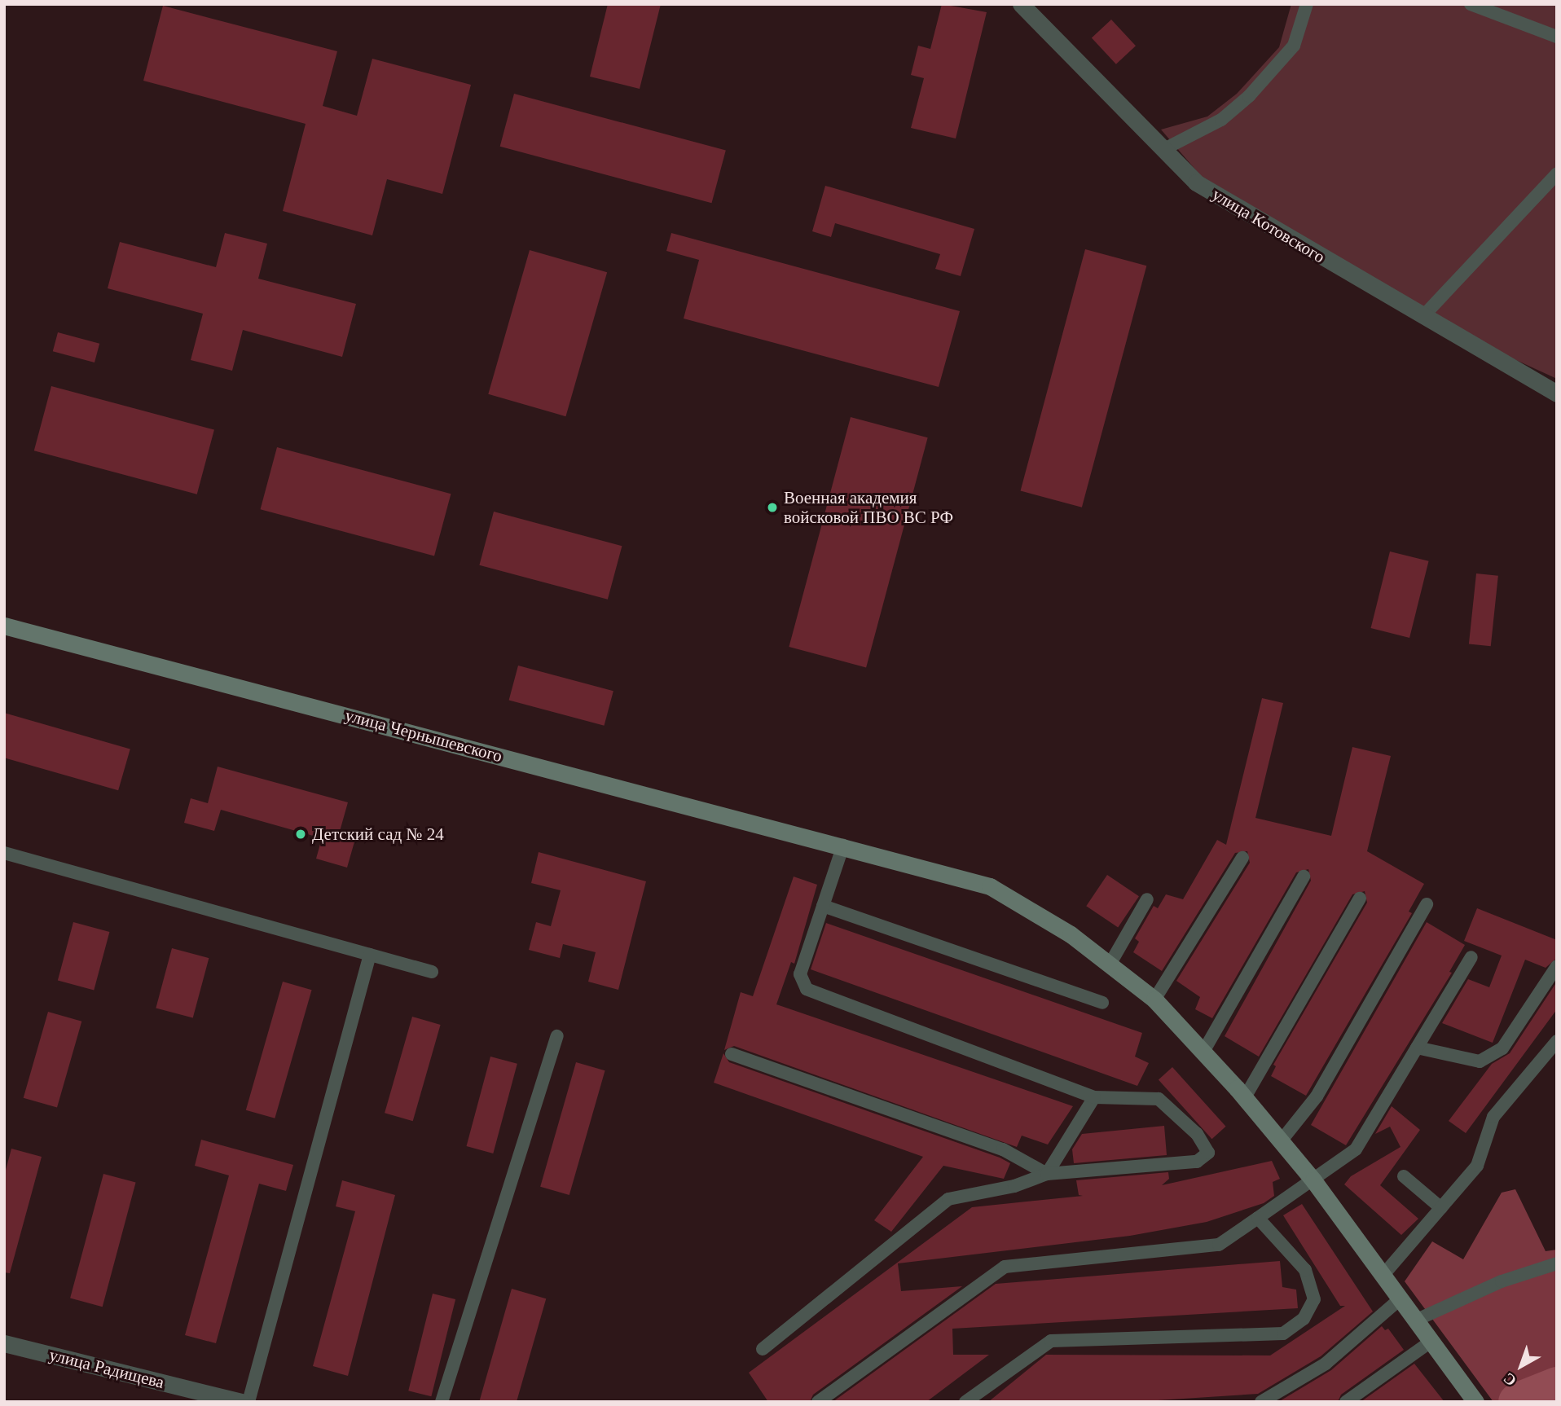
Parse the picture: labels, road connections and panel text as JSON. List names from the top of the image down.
{
  "streets": {
    "street": ["улица Котовского", "улица Чернышевского", "улица Радищева"]
  },
  "places": ["Военная академия войсковой ПВО ВС РФ", "Детский сад № 24"],
  "north": "bottom left"
}
